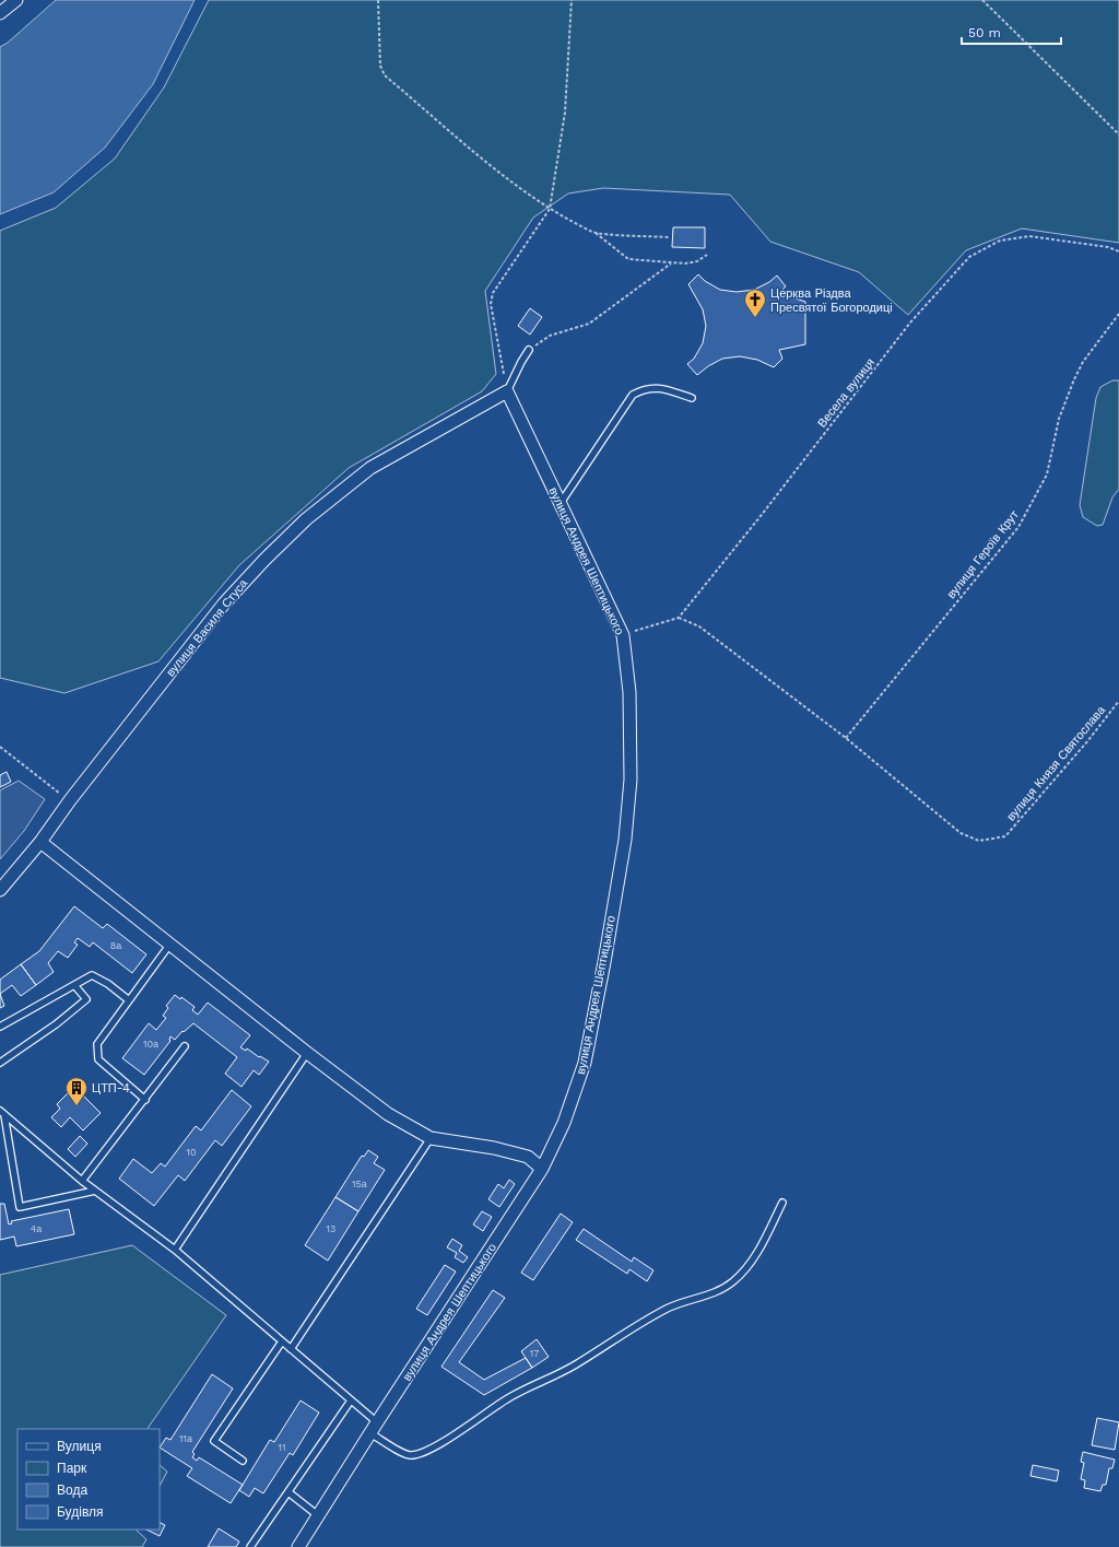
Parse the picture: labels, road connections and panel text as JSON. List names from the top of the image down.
{
  "streets": {
    "street": ["вулиця Андрея Шептицького", "вулиця Василя Стуса"],
    "path": ["Весела вулиця", "вулиця Героїв Крут", "вулиця Князя Святослава"]
  },
  "crossings": [
    ["вулиця Героїв Крут", "вулиця Князя Святослава"],
    ["вулиця Андрея Шептицького", "вулиця Василя Стуса"]
  ],
  "places": {
    "church": ["Церква Різдва Пресвятої Богородиці"],
    "building": ["ЦТП-4"]
  },
  "house_numbers": [
    "8а",
    "10а",
    "10",
    "15а",
    "4а",
    "13",
    "17",
    "11а",
    "11"
  ],
  "legend": [
    "Вулиця",
    "Парк",
    "Вода",
    "Будівля"
  ],
  "scale_bar": "50 m"
}
